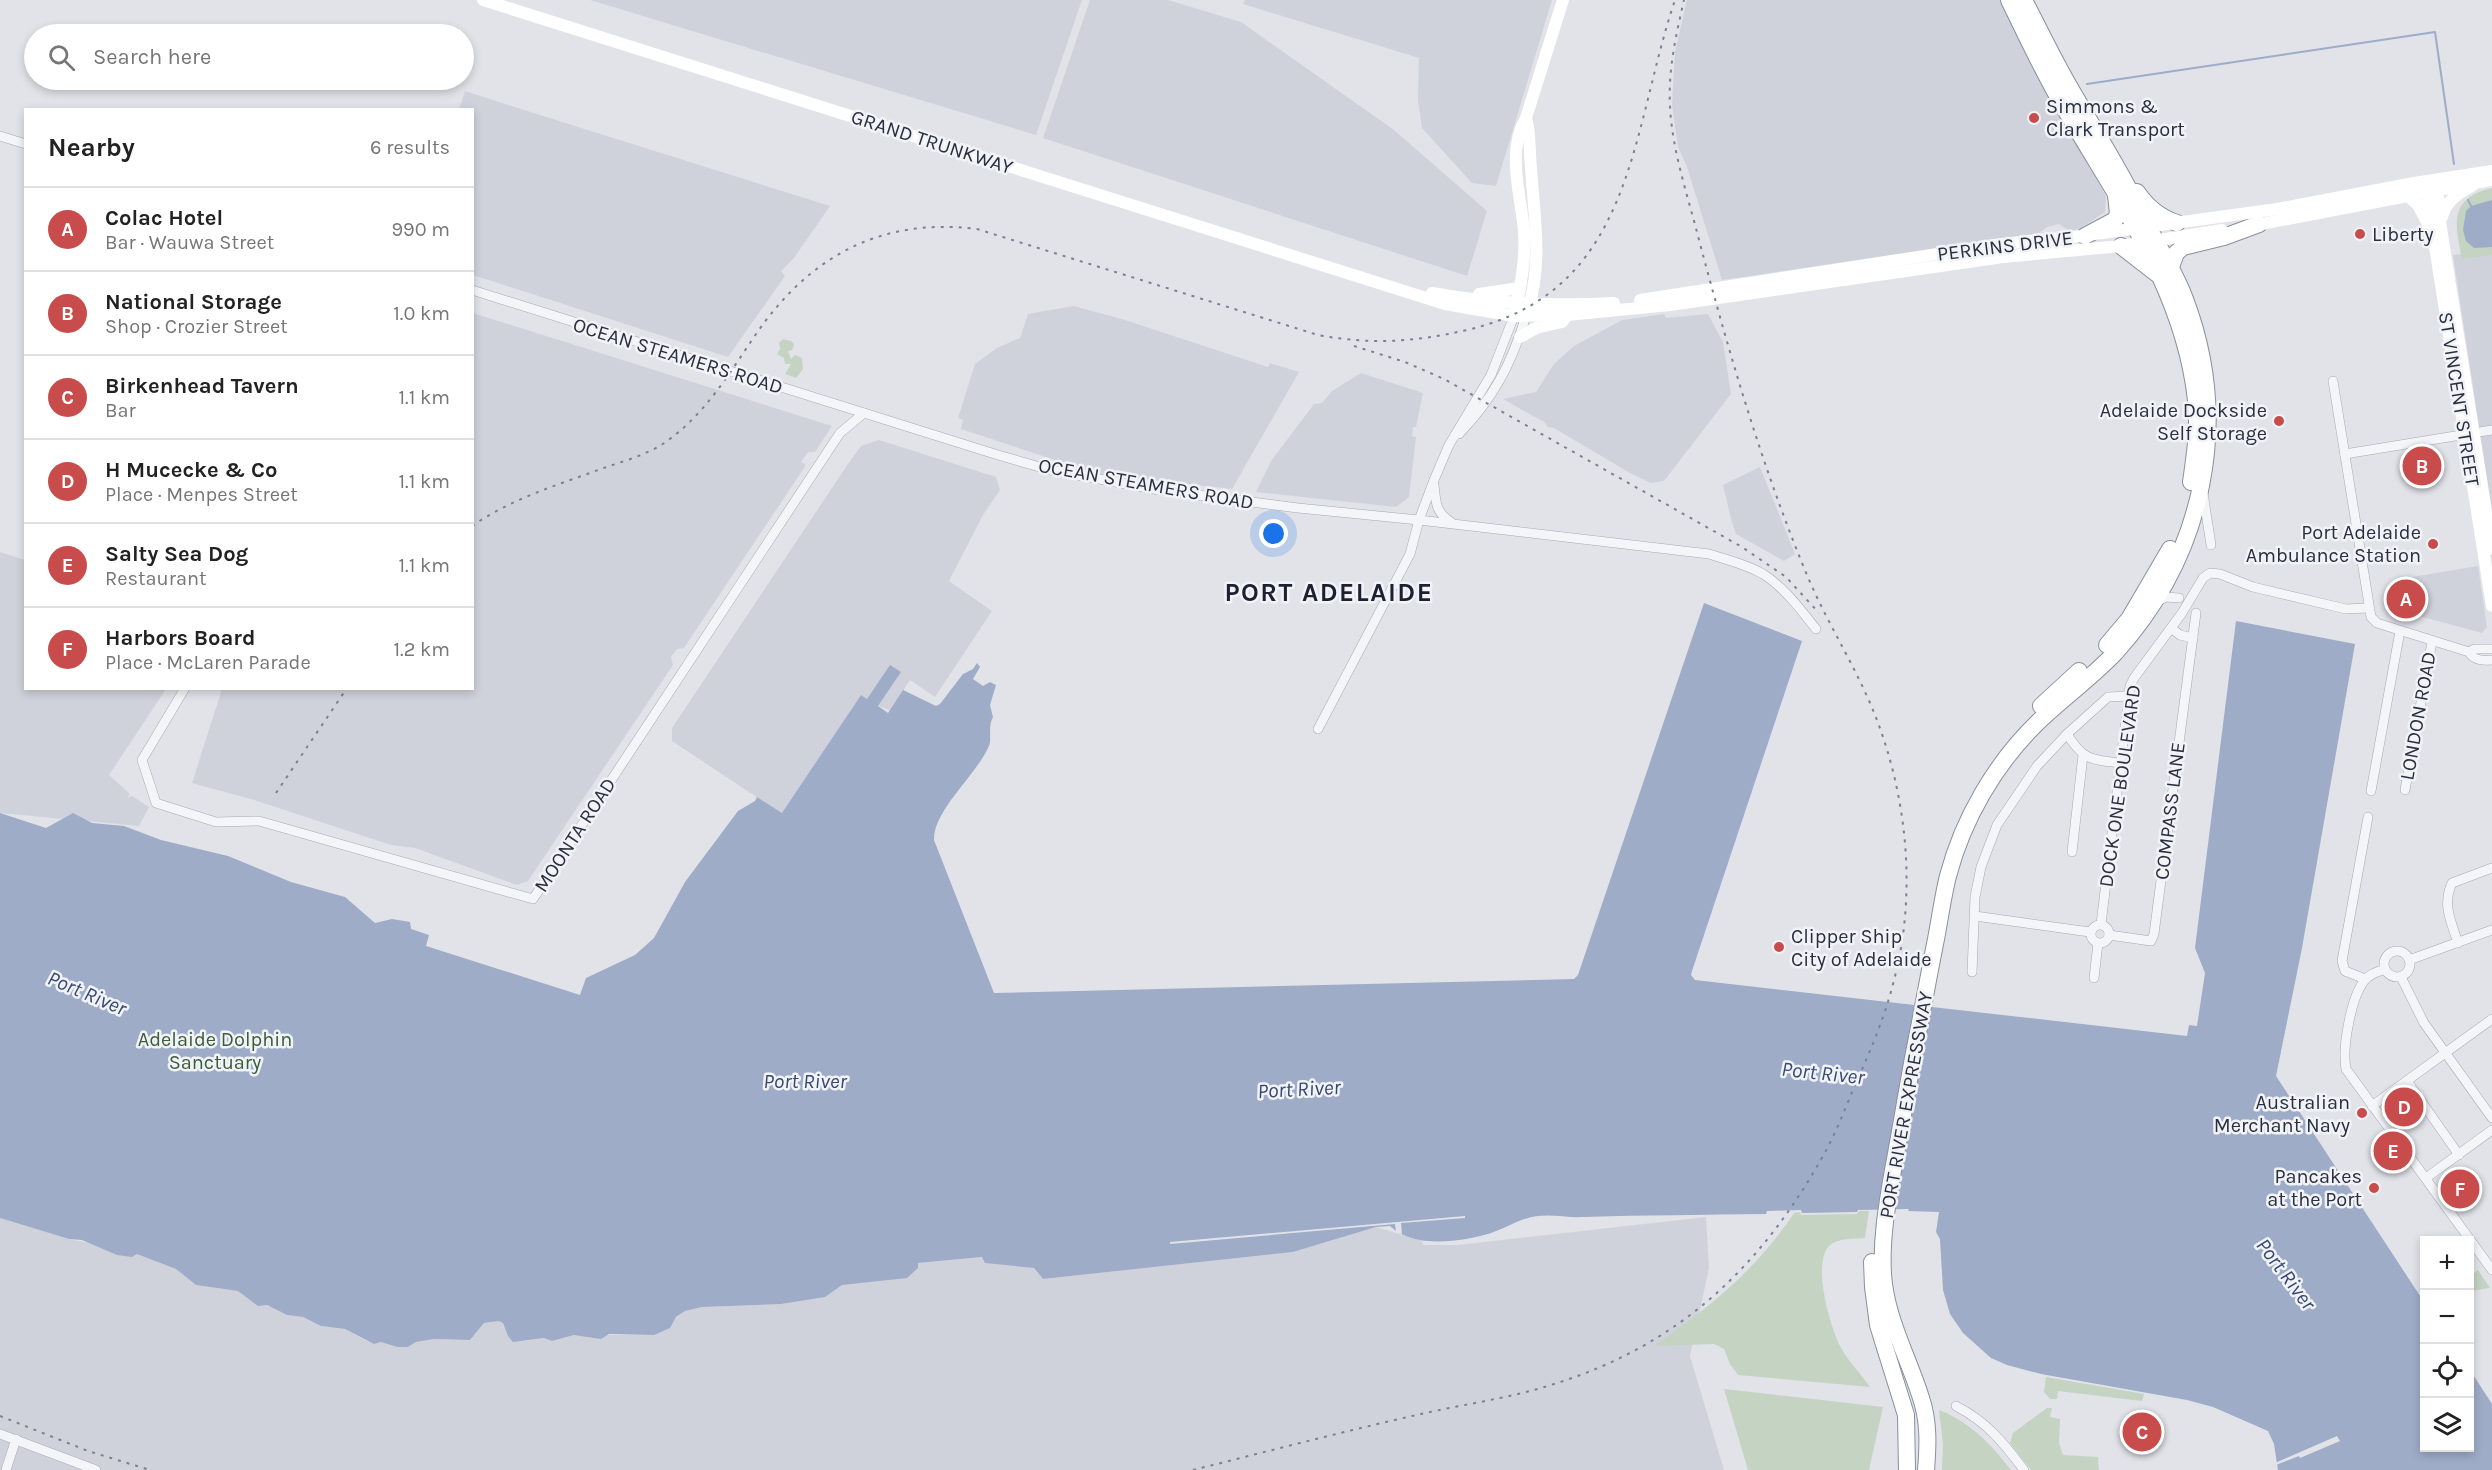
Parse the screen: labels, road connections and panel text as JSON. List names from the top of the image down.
{
  "streets": {
    "highway": ["PORT RIVER EXPRESSWAY"],
    "street": [
      "GRAND TRUNKWAY",
      "PERKINS DRIVE",
      "OCEAN STEAMERS ROAD",
      "ST VINCENT STREET",
      "LONDON ROAD",
      "DOCK ONE BOULEVARD",
      "COMPASS LANE",
      "MOONTA ROAD"
    ]
  },
  "crossings": [
    ["GRAND TRUNKWAY", "PERKINS DRIVE"],
    ["PERKINS DRIVE", "ST VINCENT STREET"],
    ["PERKINS DRIVE", "PORT RIVER EXPRESSWAY"],
    ["OCEAN STEAMERS ROAD", "MOONTA ROAD"],
    ["DOCK ONE BOULEVARD", "COMPASS LANE"]
  ],
  "districts": ["PORT ADELAIDE"],
  "water": ["Port River"],
  "parks": ["Adelaide Dolphin Sanctuary"],
  "places": [
    "Simmons & Clark Transport",
    "Liberty",
    "Adelaide Dockside Self Storage",
    "Port Adelaide Ambulance Station",
    "Clipper Ship City of Adelaide",
    "Australian Merchant Navy",
    "Pancakes at the Port"
  ],
  "page": {
    "search": "Search here",
    "heading": ["Nearby", "6 results"],
    "list": [
      {
        "mark": "A",
        "name": "Colac Hotel",
        "note": "Bar · Wauwa Street",
        "value": "990 m"
      },
      {
        "mark": "B",
        "name": "National Storage",
        "note": "Shop · Crozier Street",
        "value": "1.0 km"
      },
      {
        "mark": "C",
        "name": "Birkenhead Tavern",
        "note": "Bar",
        "value": "1.1 km"
      },
      {
        "mark": "D",
        "name": "H Mucecke & Co",
        "note": "Place · Menpes Street",
        "value": "1.1 km"
      },
      {
        "mark": "E",
        "name": "Salty Sea Dog",
        "note": "Restaurant",
        "value": "1.1 km"
      },
      {
        "mark": "F",
        "name": "Harbors Board",
        "note": "Place · McLaren Parade",
        "value": "1.2 km"
      }
    ],
    "pins": [
      "B",
      "A",
      "D",
      "E",
      "F",
      "C"
    ],
    "map_buttons": ["+", "−"]
  }
}
